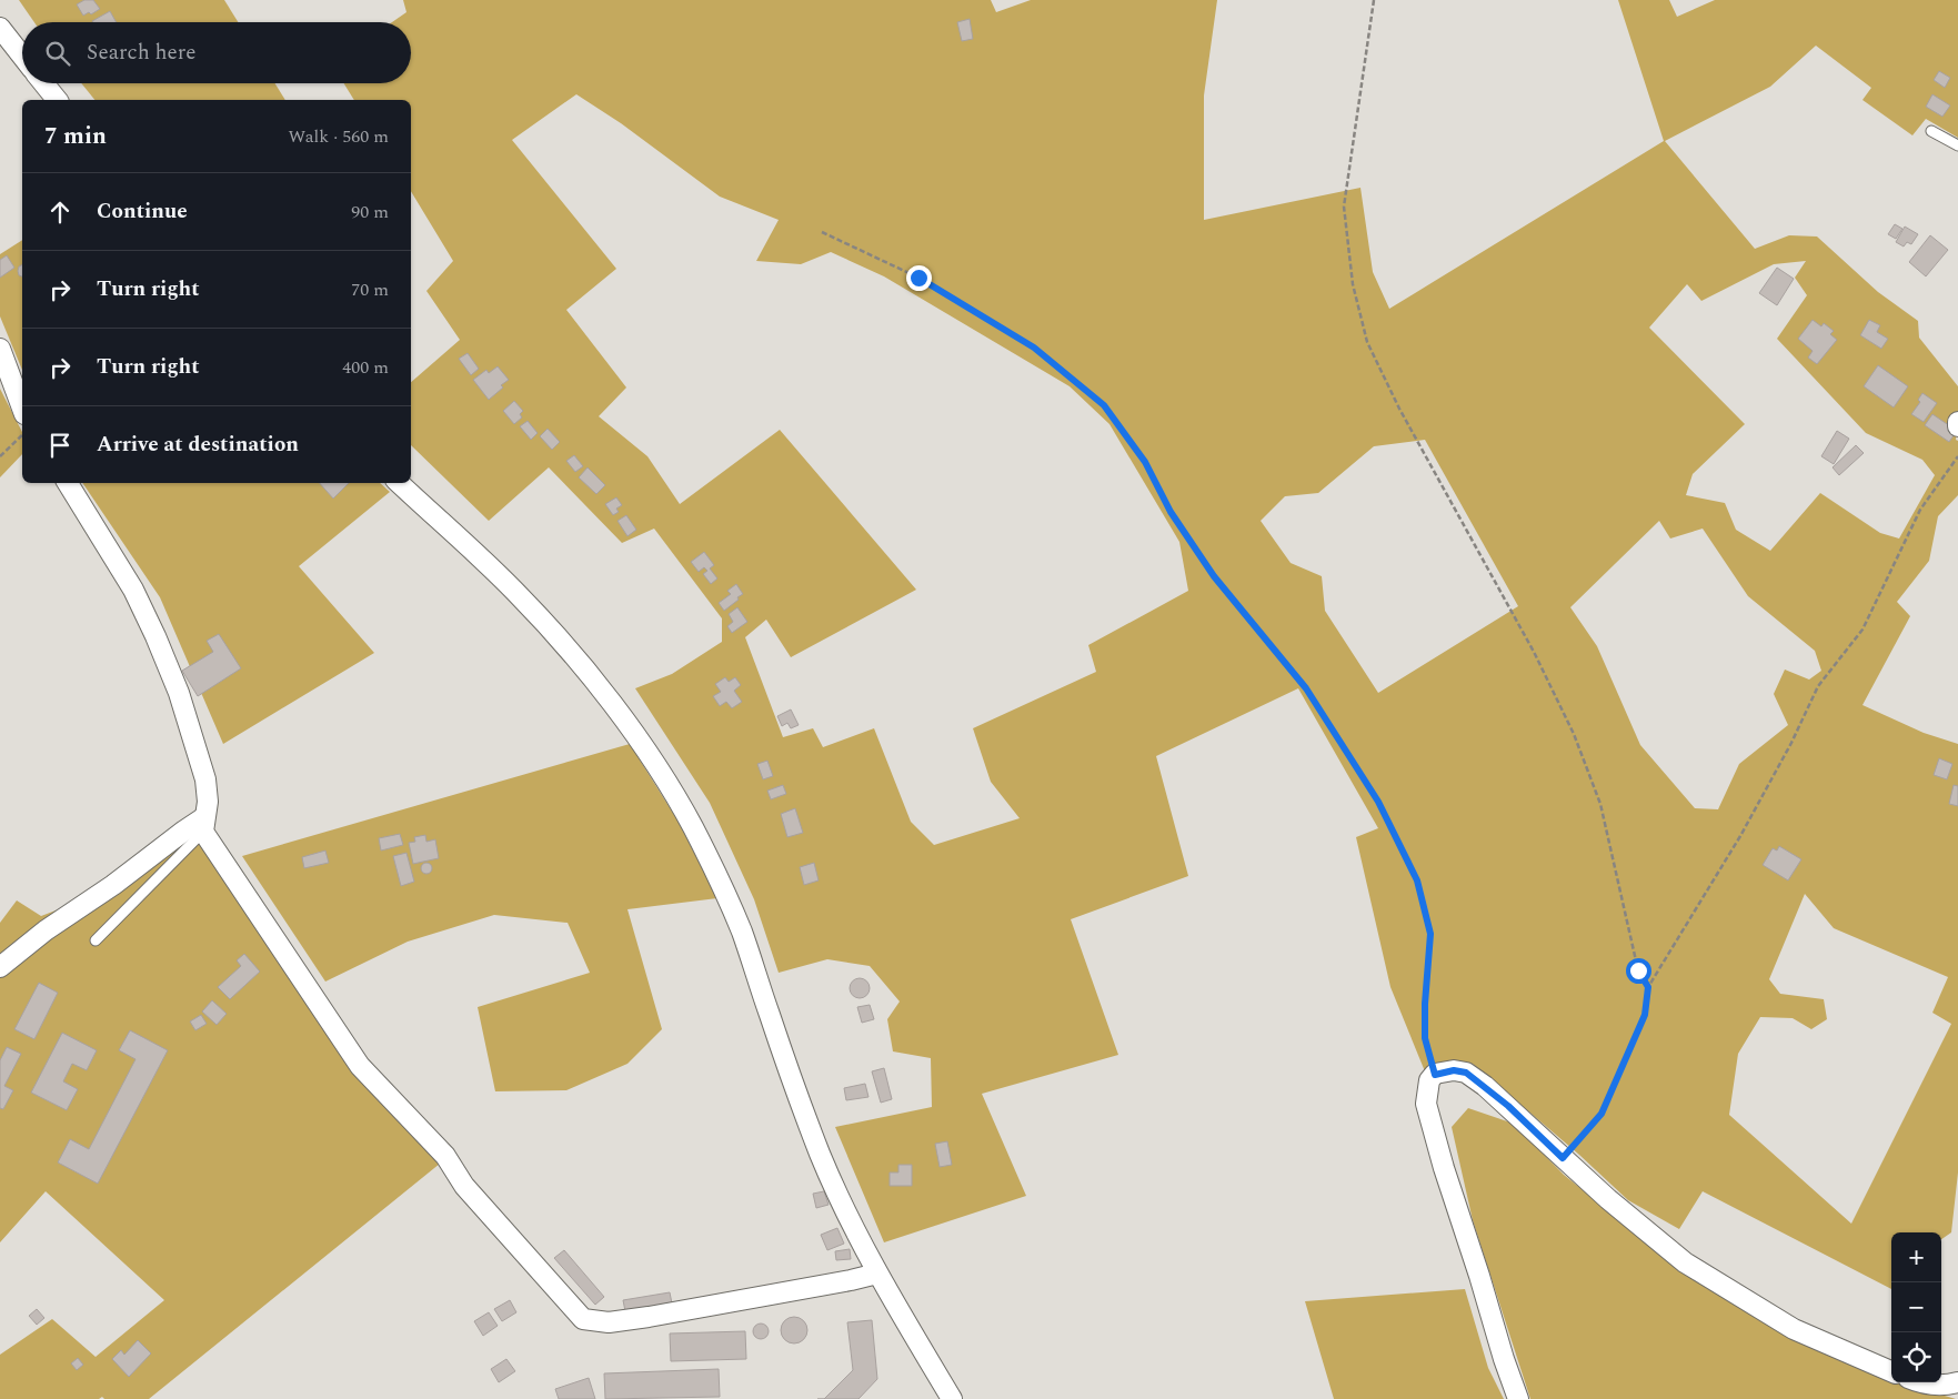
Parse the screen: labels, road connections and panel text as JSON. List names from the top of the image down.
{
  "page": {
    "search": "Search here",
    "heading": ["7 min", "Walk · 560 m"],
    "list": [
      ["Continue", "90 m"],
      ["Turn right", "70 m"],
      ["Turn right", "400 m"],
      "Arrive at destination"
    ],
    "map_buttons": ["+", "−"]
  }
}
